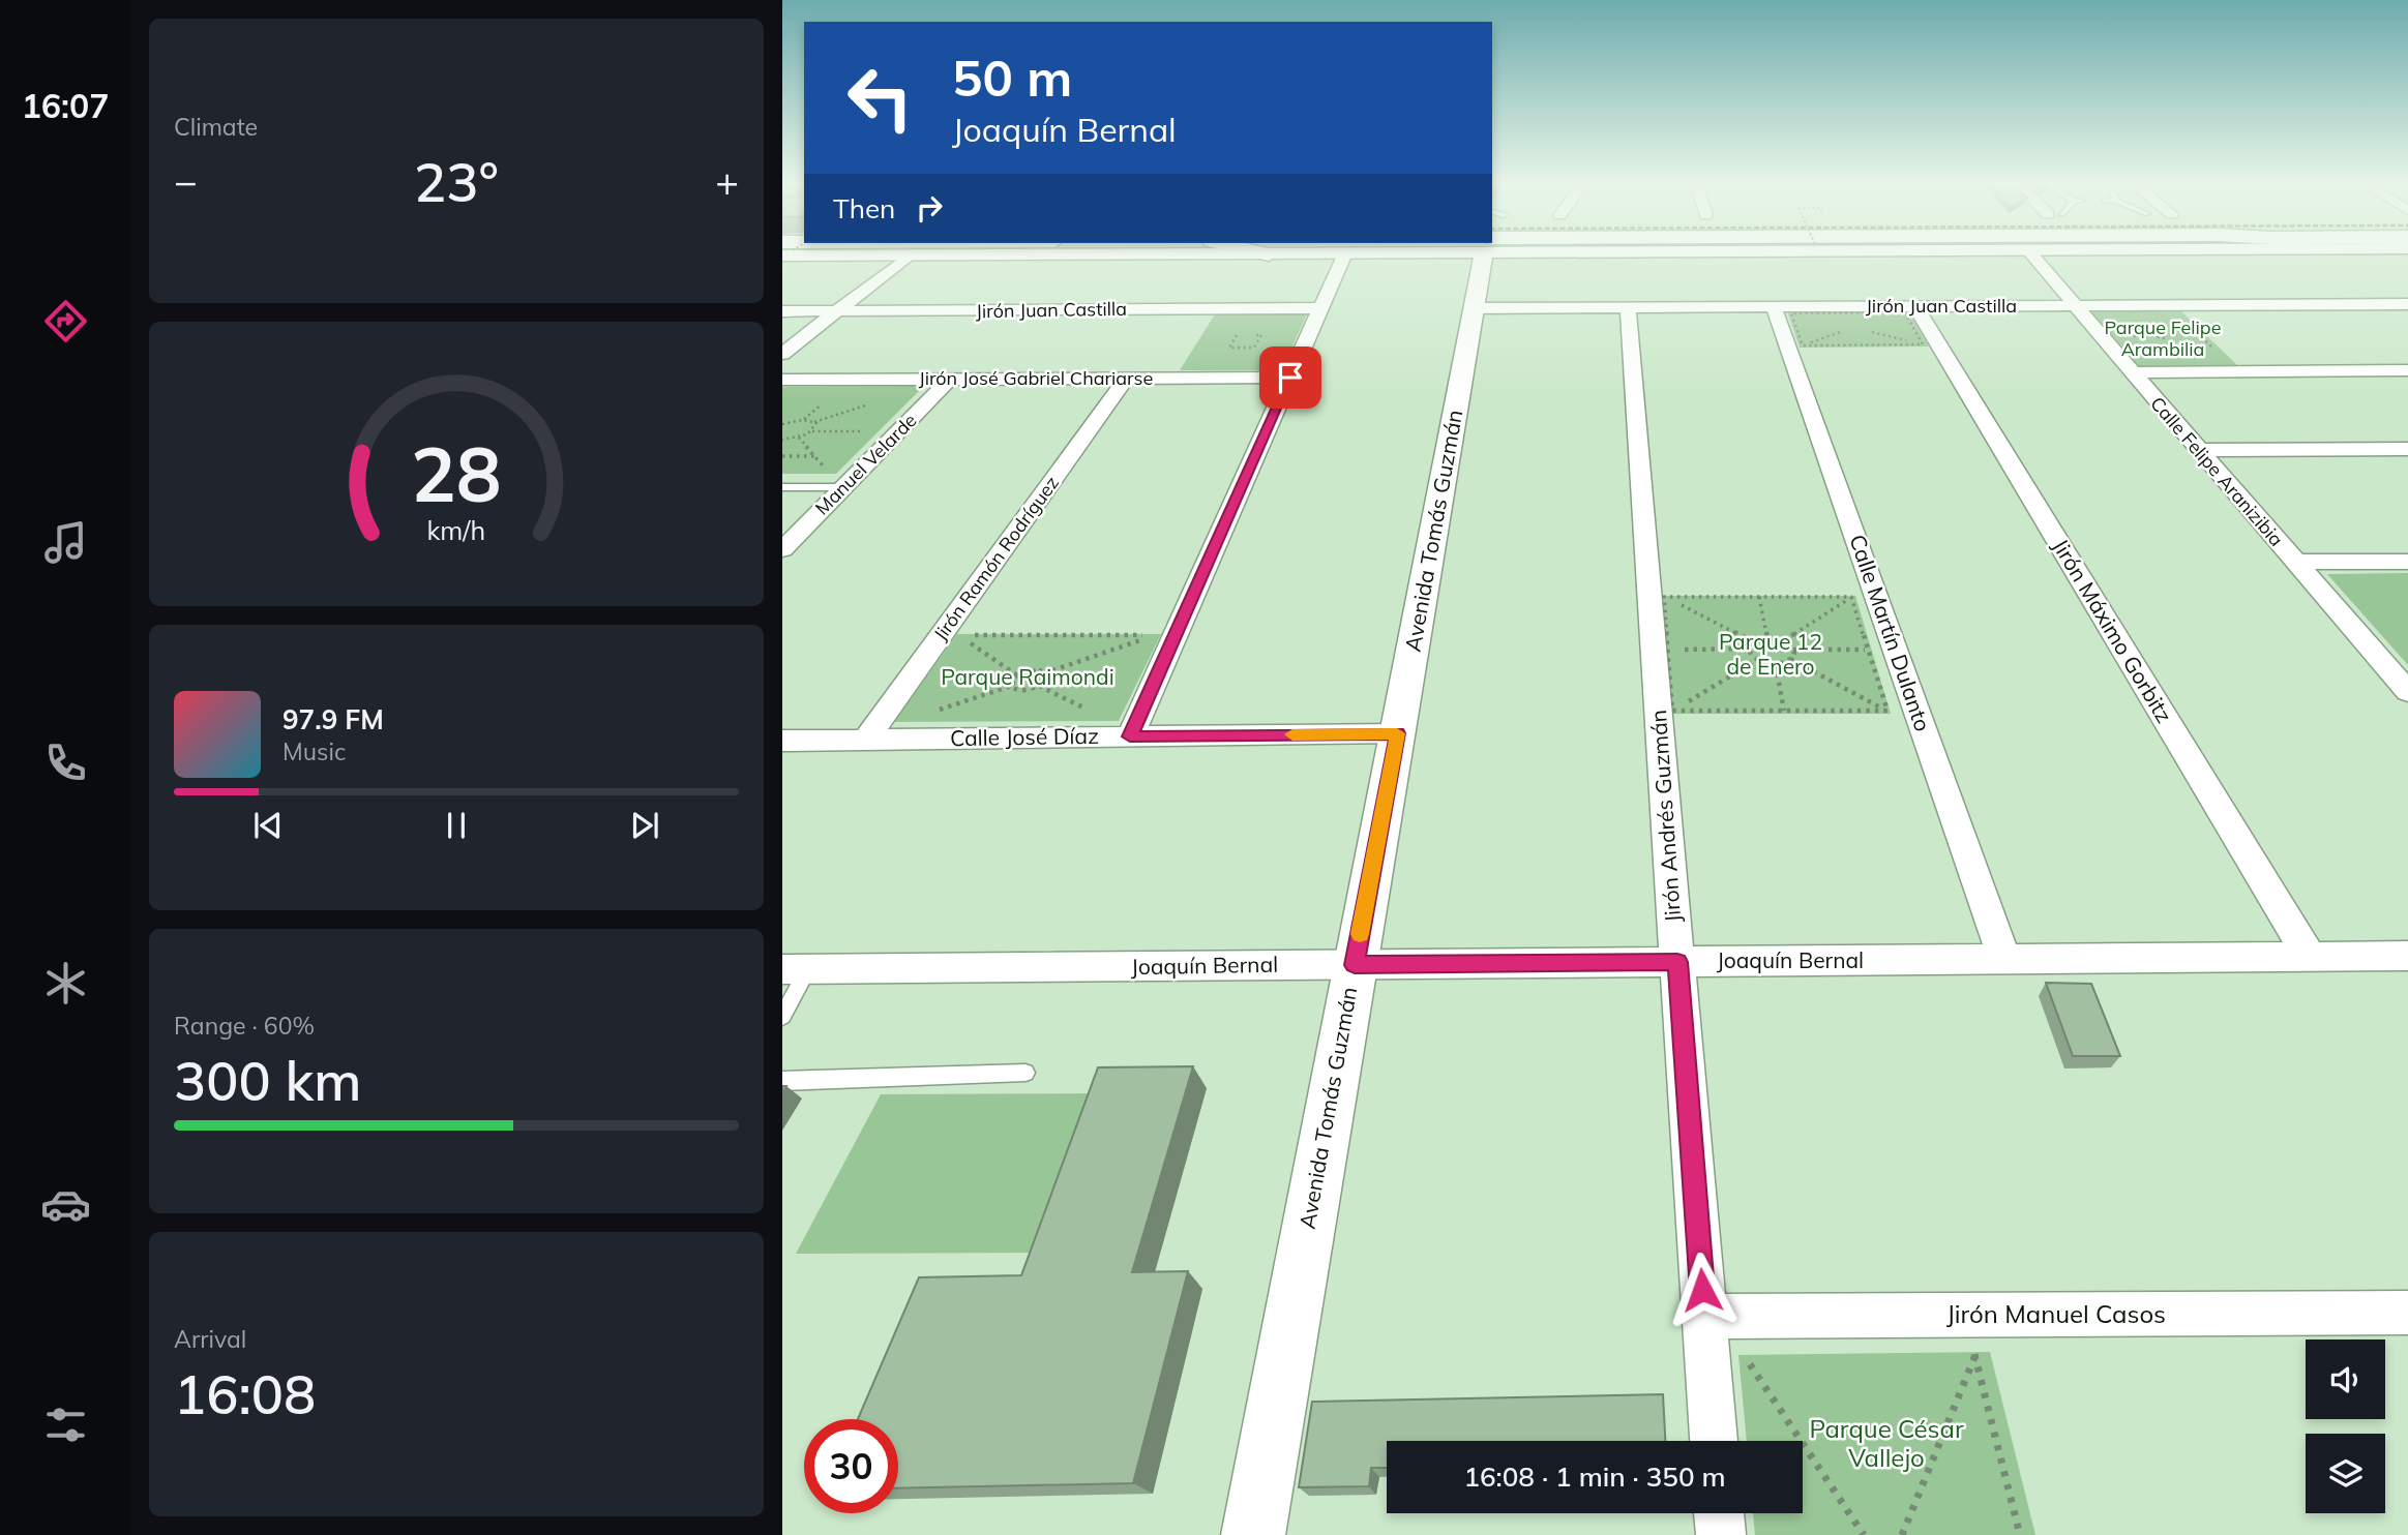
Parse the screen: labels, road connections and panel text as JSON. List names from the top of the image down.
{
  "streets": {
    "street": [
      "Jirón Juan Castilla",
      "Jirón José Gabriel Chariarse",
      "Manuel Velarde",
      "Calle Felipe Aranizibia",
      "Avenida Tomás Guzmán",
      "Jirón Ramón Rodríguez",
      "Jirón Máximo Gorbitz",
      "Calle Martín Dulanto",
      "Calle José Díaz",
      "Jirón Andrés Guzmán",
      "Joaquín Bernal",
      "Jirón Manuel Casos"
    ]
  },
  "crossings": [
    ["Jirón Juan Castilla", "Calle Felipe Aranizibia"],
    ["Jirón Juan Castilla", "Avenida Tomás Guzmán"],
    ["Jirón Juan Castilla", "Jirón Máximo Gorbitz"],
    ["Jirón Juan Castilla", "Calle Martín Dulanto"],
    ["Jirón Juan Castilla", "Jirón Andrés Guzmán"],
    ["Jirón José Gabriel Chariarse", "Manuel Velarde"],
    ["Jirón José Gabriel Chariarse", "Jirón Ramón Rodríguez"],
    ["Avenida Tomás Guzmán", "Calle José Díaz"],
    ["Avenida Tomás Guzmán", "Joaquín Bernal"],
    ["Jirón Ramón Rodríguez", "Calle José Díaz"],
    ["Jirón Máximo Gorbitz", "Joaquín Bernal"],
    ["Calle Martín Dulanto", "Joaquín Bernal"],
    ["Jirón Andrés Guzmán", "Joaquín Bernal"],
    ["Jirón Andrés Guzmán", "Jirón Manuel Casos"]
  ],
  "parks": [
    "Parque Felipe Arambilia",
    "Parque 12 de Enero",
    "Parque Raimondi",
    "Parque César Vallejo"
  ],
  "page": {
    "tabs": "16:07",
    "tile": [
      "Climate",
      ["Range · 60%", "300 km"],
      ["Arrival", "16:08"]
    ],
    "turn": ["50 m", "Joaquín Bernal"],
    "heat": ["−", "23°", "+"],
    "then": "Then",
    "song": ["97.9 FM", "Music"],
    "limit": "30",
    "trip": "16:08 · 1 min · 350 m",
    "gauge": ["28", "km/h"]
  }
}
